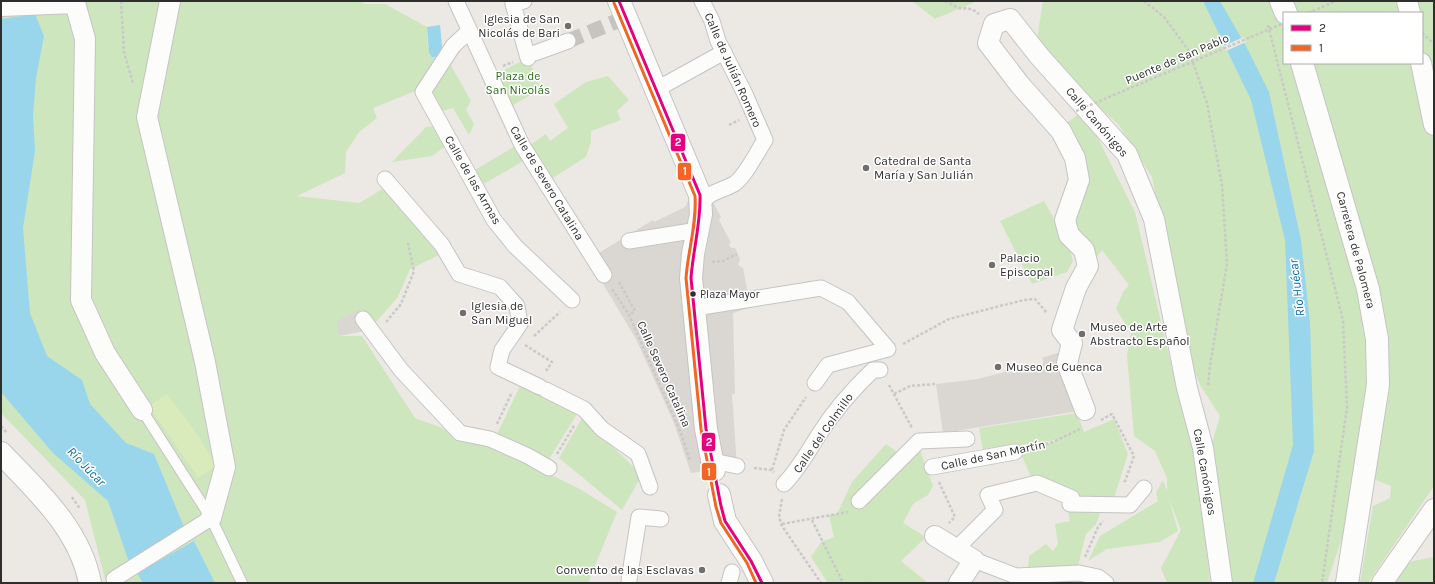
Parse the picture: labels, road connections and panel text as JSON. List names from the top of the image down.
{
  "streets": {
    "street": [
      "Calle de Julián Romero",
      "Calle Canónigos",
      "Calle de las Armas",
      "Calle de Severo Catalina",
      "Carretera de Palomera",
      "Calle del Colmillo",
      "Calle de San Martín"
    ],
    "path": ["Puente de San Pablo", "Calle Severo Catalina"]
  },
  "crossings": [
    ["Calle de las Armas", "Calle de Severo Catalina"],
    ["Calle de Severo Catalina", "Calle Severo Catalina"]
  ],
  "water": ["Río Huécar", "Río Júcar"],
  "parks": ["Plaza de San Nicolás"],
  "places": [
    "Iglesia de San Nicolás de Bari",
    "Catedral de Santa María y San Julián",
    "Palacio Episcopal",
    "Plaza Mayor",
    "Iglesia de San Miguel",
    "Museo de Arte Abstracto Español",
    "Museo de Cuenca",
    "Convento de las Esclavas"
  ],
  "lines": ["transit line 2", "transit line 1"],
  "legend": ["2", "1"]
}
